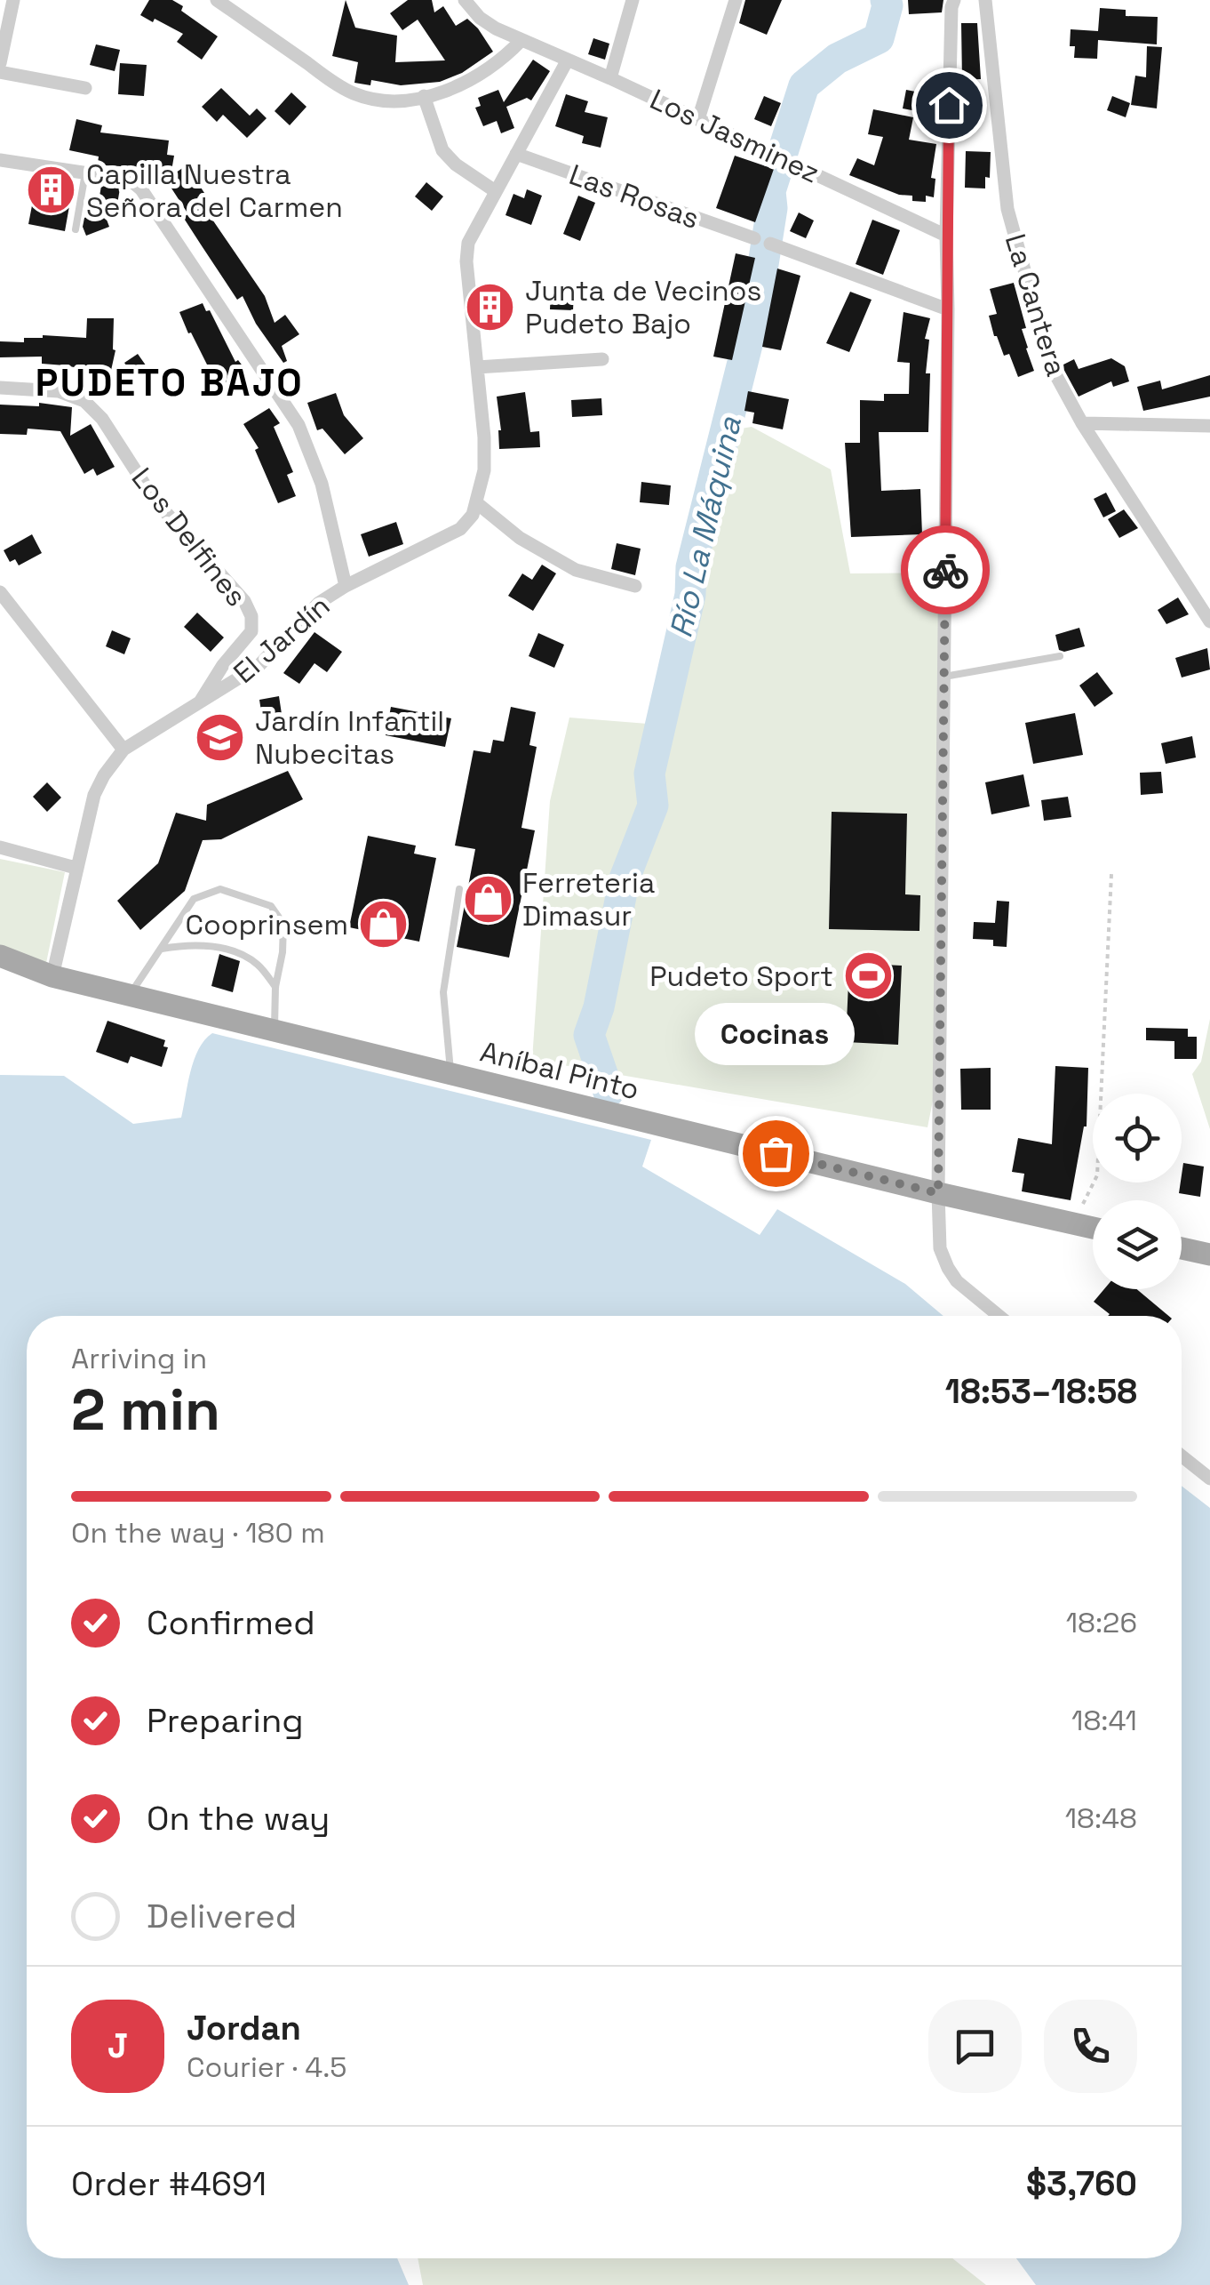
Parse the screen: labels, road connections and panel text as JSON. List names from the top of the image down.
{
  "streets": {
    "main road": ["Aníbal Pinto"],
    "street": [
      "Los Jasminez",
      "Las Rosas",
      "La Cantera",
      "Los Delfines",
      "El Jardín"
    ]
  },
  "crossings": [
    ["Los Delfines", "El Jardín"],
    ["El Jardín", "Aníbal Pinto"]
  ],
  "districts": ["PUDETO BAJO"],
  "water": ["Río La Máquina"],
  "places": {
    "building": ["Capilla Nuestra Señora del Carmen", "Junta de Vecinos Pudeto Bajo"],
    "school or university": ["Jardín Infantil Nubecitas"],
    "shop": ["Ferreteria Dimasur", "Cooprinsem"],
    "sports": ["Pudeto Sport"],
    "other": ["Cocinas"]
  },
  "page": {
    "bubble": "Cocinas",
    "heading": ["2 min", "Arriving in", "18:53–18:58"],
    "panel": [
      "Jordan",
      "Courier · 4.5",
      "Order #4691",
      "$3,760"
    ],
    "bar": "On the way · 180 m",
    "list": [
      ["Confirmed", "18:26"],
      ["Preparing", "18:41"],
      ["On the way", "18:48"],
      "Delivered"
    ],
    "round": "J"
  }
}
